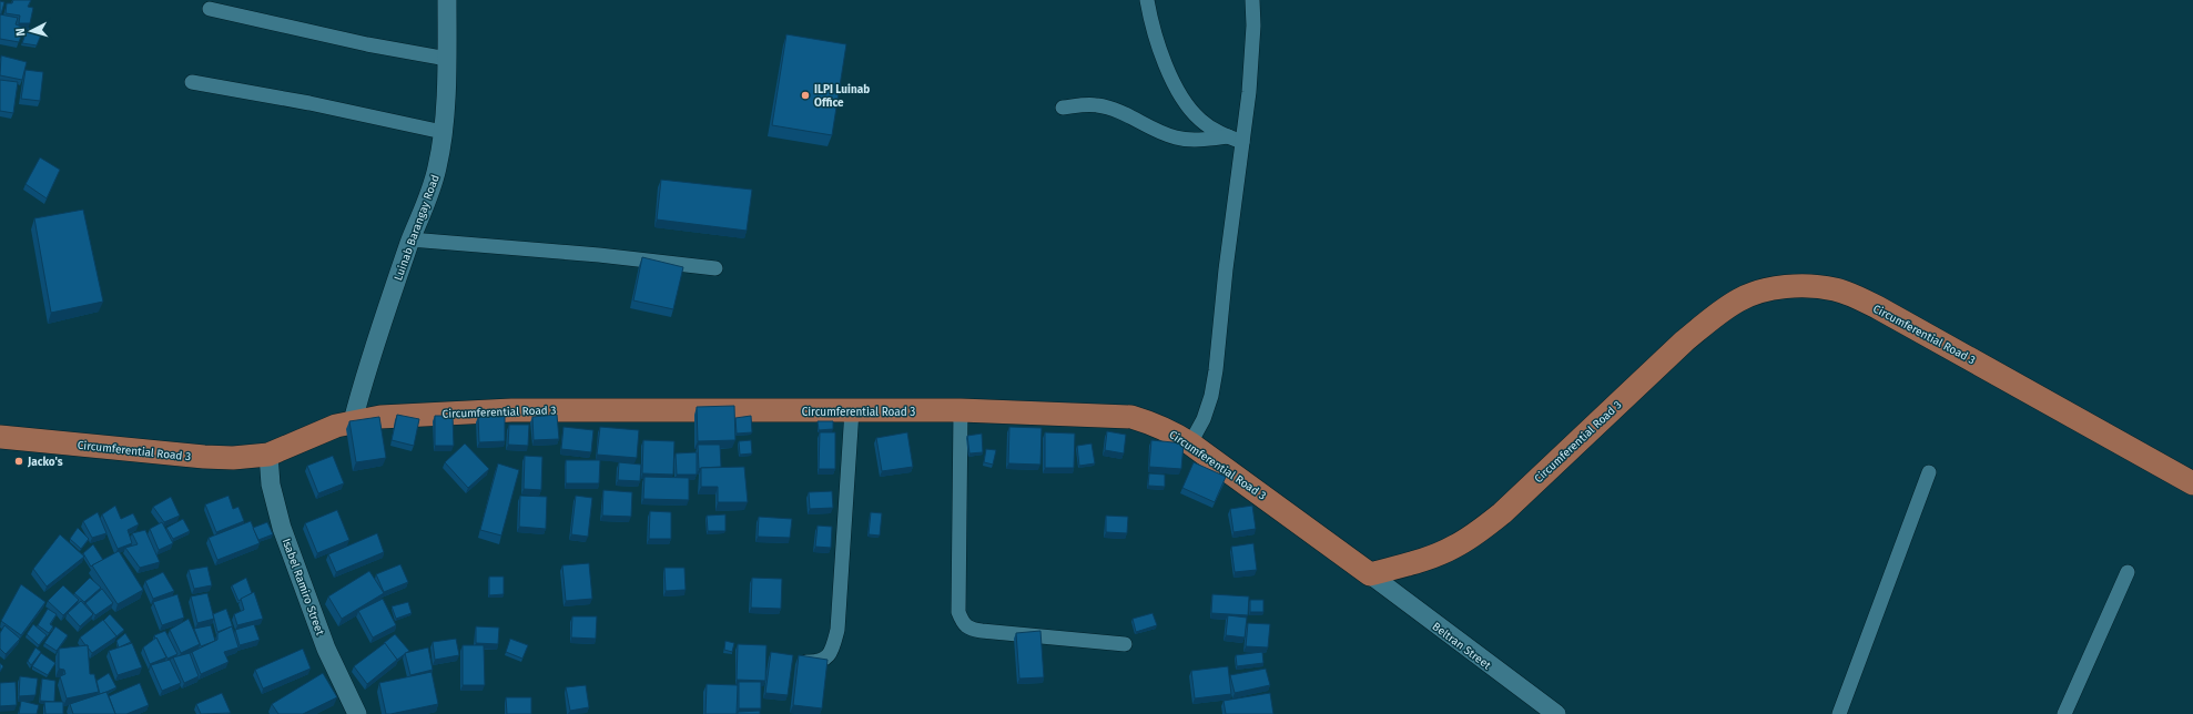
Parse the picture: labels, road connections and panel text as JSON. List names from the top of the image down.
{
  "streets": {
    "main road": ["Circumferential Road 3"],
    "street": ["Luinab Barangay Road", "Isabel Ramiro Street", "Beltran Street"]
  },
  "crossings": [
    ["Luinab Barangay Road", "Circumferential Road 3"],
    ["Circumferential Road 3", "Isabel Ramiro Street"],
    ["Circumferential Road 3", "Beltran Street"]
  ],
  "places": ["ILPI Luinab Office", "Jacko's"],
  "north": "left"
}
